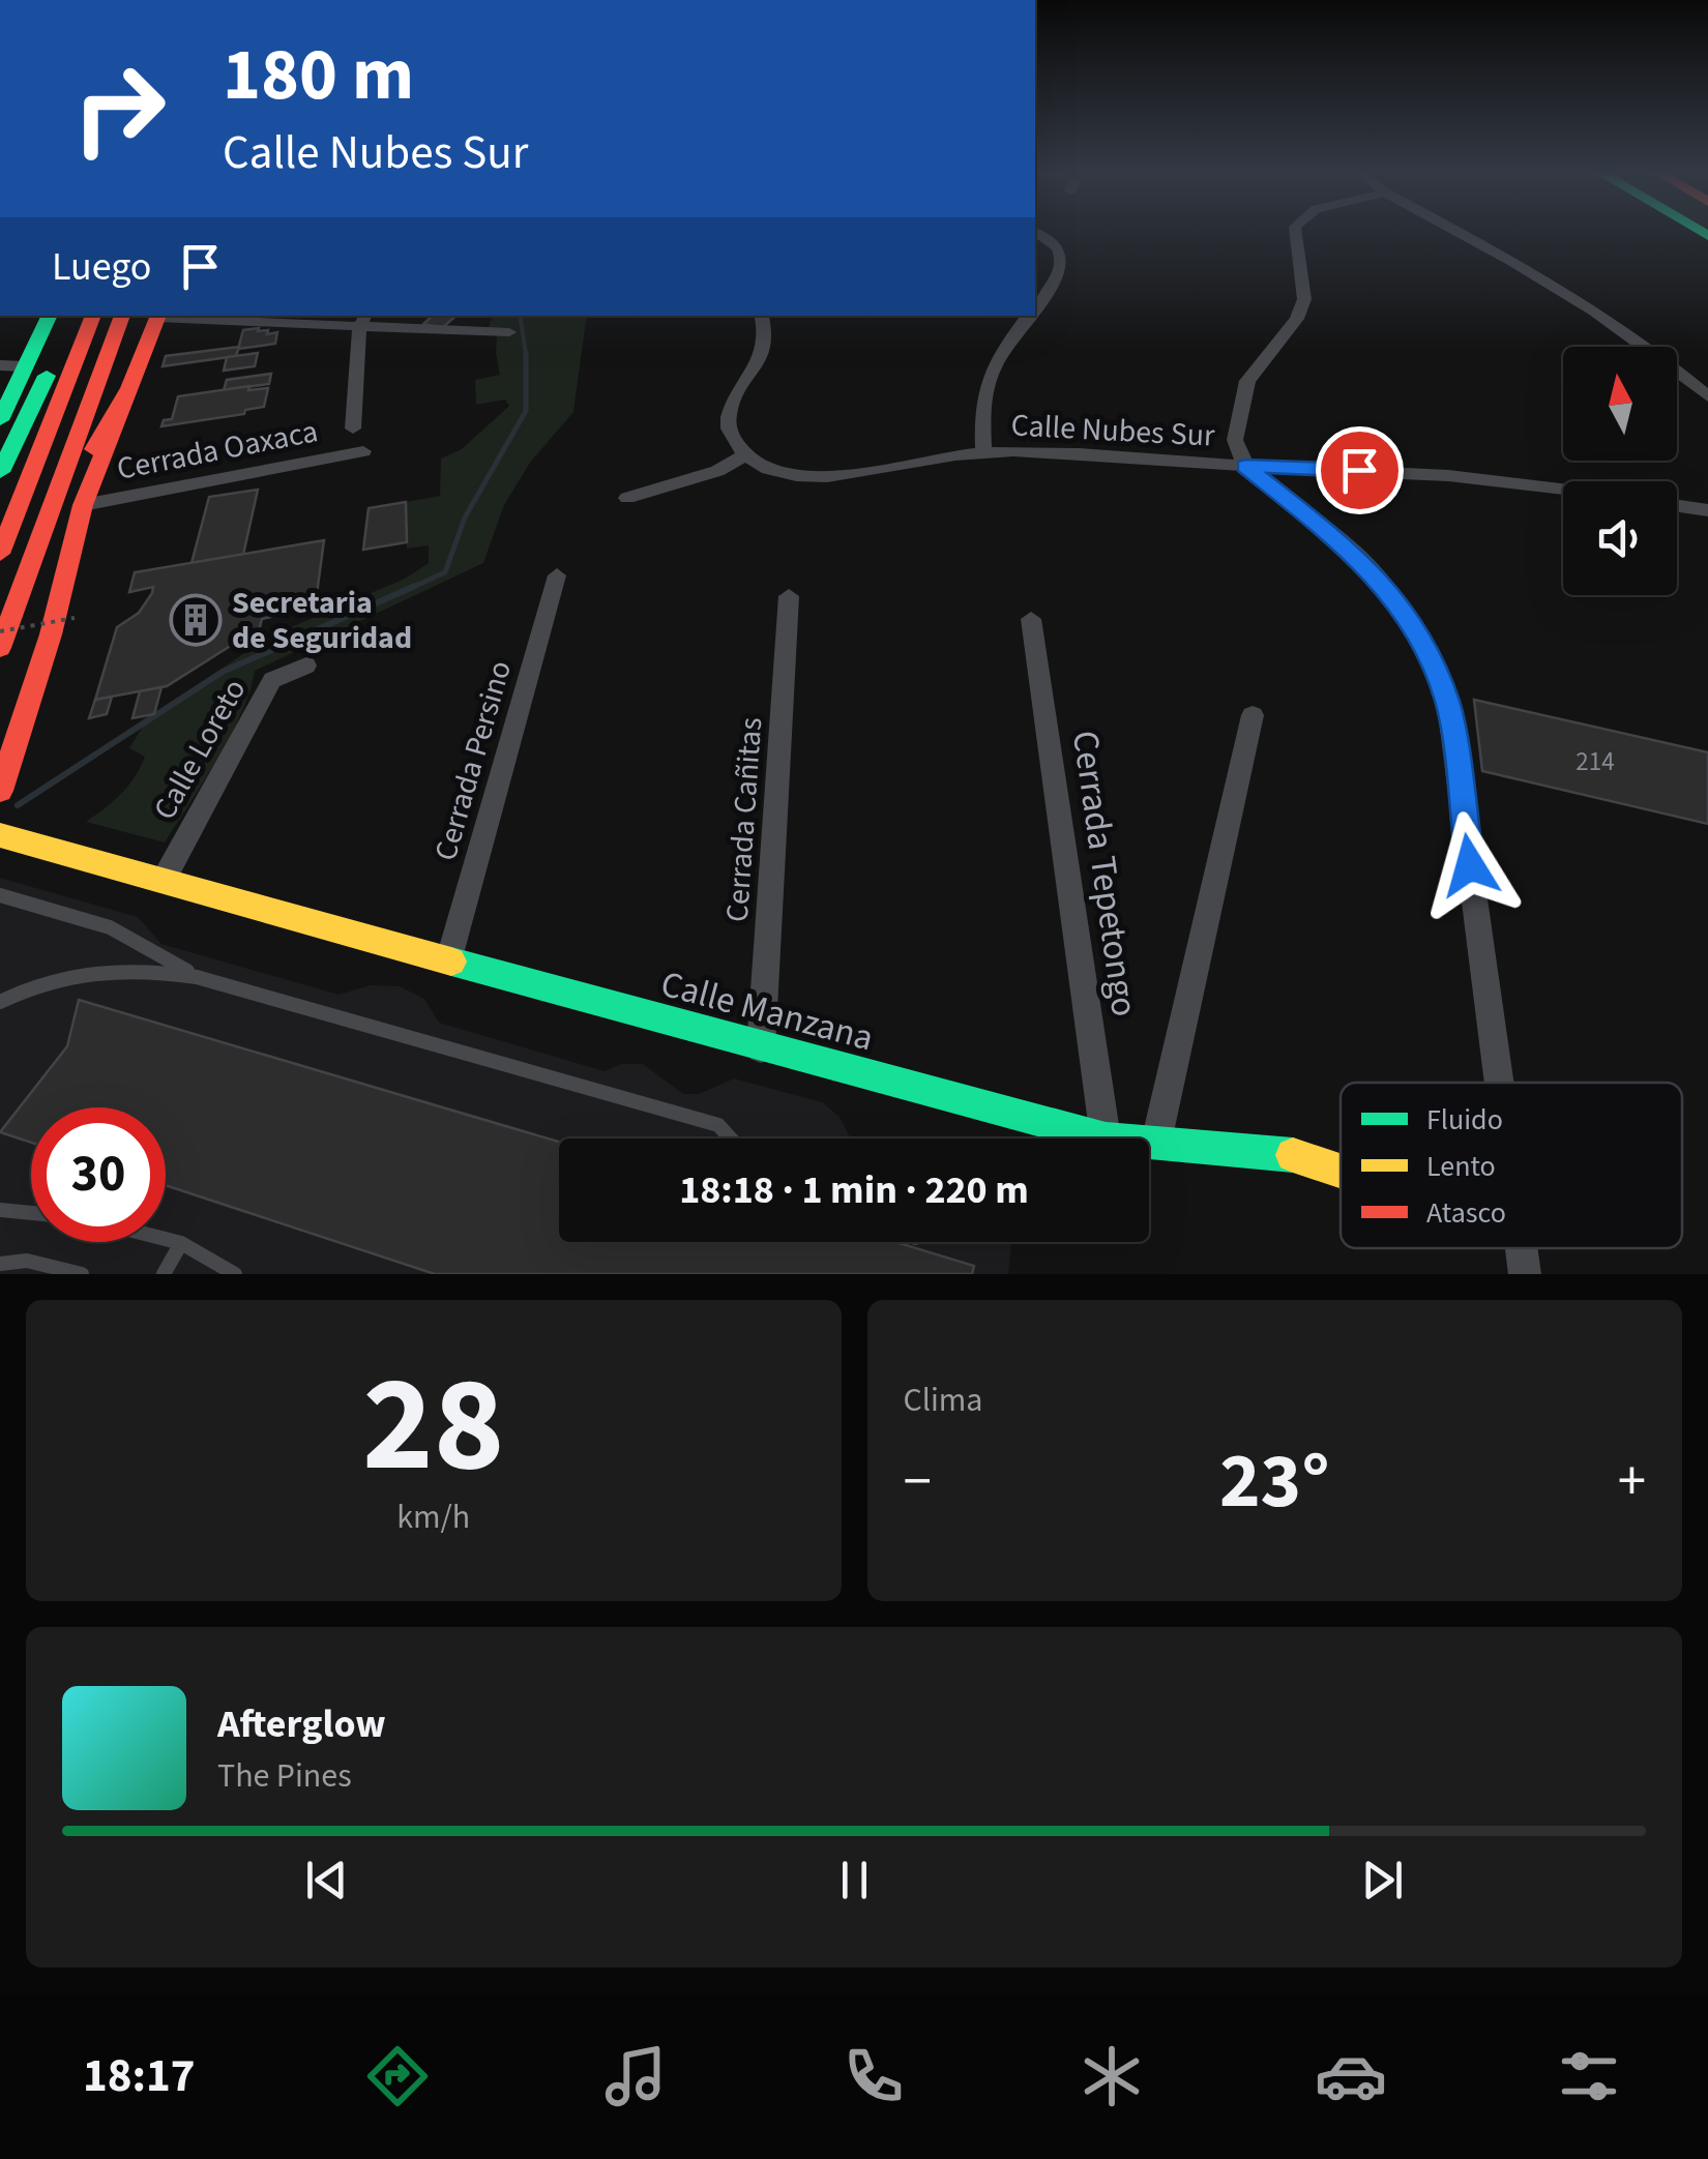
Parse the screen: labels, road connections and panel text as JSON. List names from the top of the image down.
{
  "streets": {
    "main road": ["Calle Manzana"],
    "street": [
      "Calle Nubes Sur",
      "Cerrada Oaxaca",
      "Calle Loreto",
      "Cerrada Persino",
      "Cerrada Cañitas",
      "Cerrada Tepetongo"
    ]
  },
  "crossings": [
    ["Calle Loreto", "Calle Manzana"],
    ["Cerrada Persino", "Calle Manzana"],
    ["Cerrada Cañitas", "Calle Manzana"],
    ["Cerrada Tepetongo", "Calle Manzana"]
  ],
  "places": {
    "building": ["Secretaria de Seguridad"]
  },
  "house_numbers": ["214"],
  "legend": ["Fluido", "Lento", "Atasco"],
  "north": "top",
  "page": {
    "turn": ["180 m", "Calle Nubes Sur"],
    "then": "Luego",
    "limit": "30",
    "trip": "18:18 · 1 min · 220 m",
    "tile": [
      ["28", "km/h"],
      "Clima"
    ],
    "heat": ["−", "23°", "+"],
    "song": ["Afterglow", "The Pines"],
    "tabs": "18:17"
  }
}
